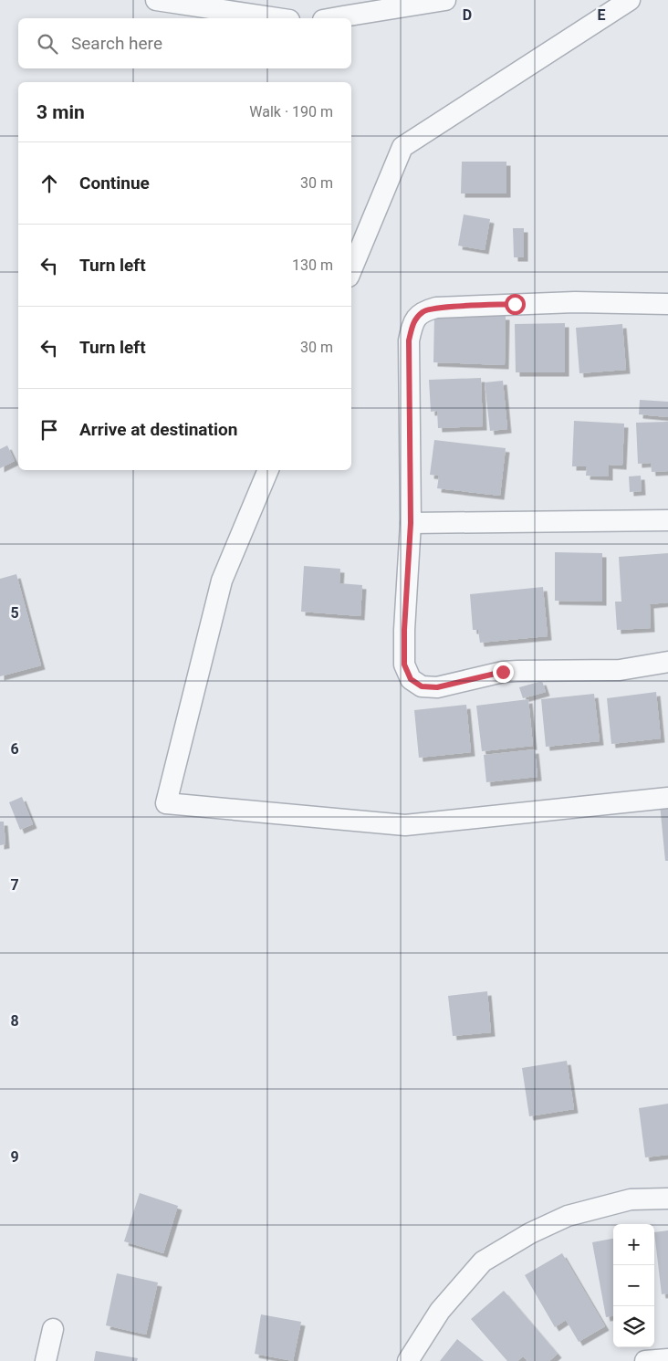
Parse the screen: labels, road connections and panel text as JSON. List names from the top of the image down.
{
  "page": {
    "search": "Search here",
    "heading": ["3 min", "Walk · 190 m"],
    "list": [
      ["Continue", "30 m"],
      ["Turn left", "130 m"],
      ["Turn left", "30 m"],
      "Arrive at destination"
    ],
    "map_buttons": ["+", "−"]
  },
  "grid": {
    "columns": ["D", "E"],
    "rows": [
      "5",
      "6",
      "7",
      "8",
      "9"
    ]
  }
}
